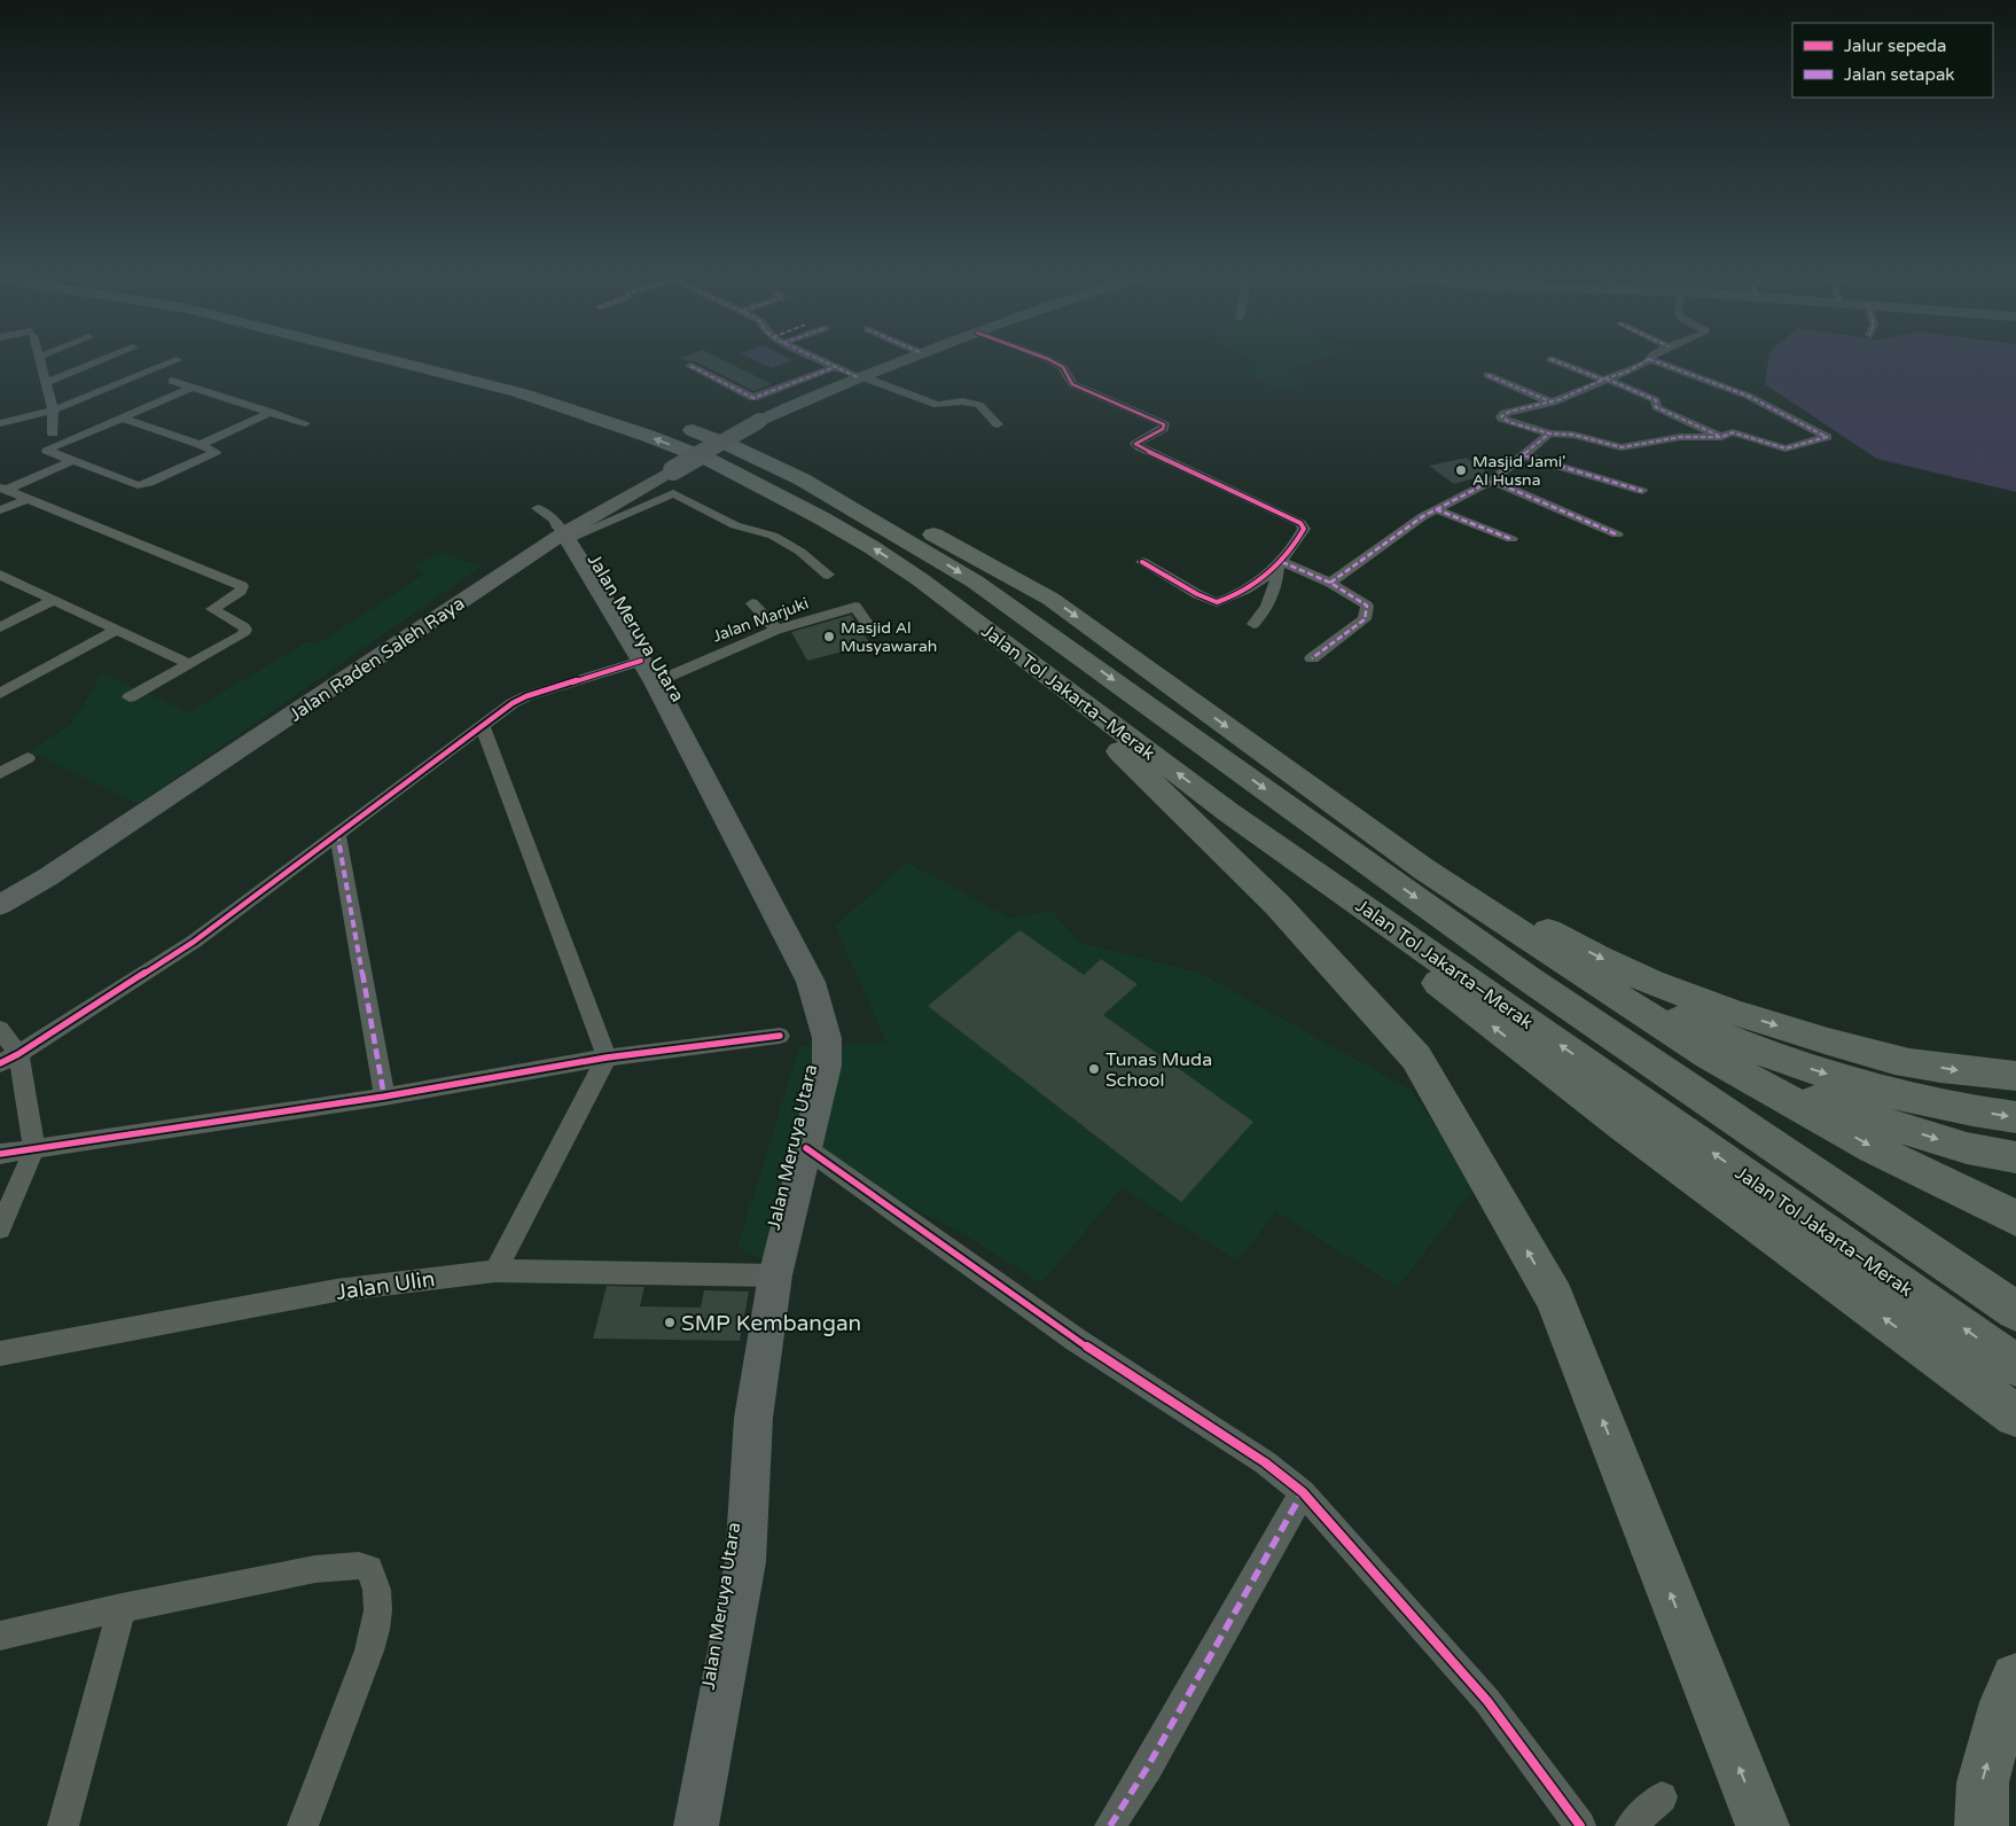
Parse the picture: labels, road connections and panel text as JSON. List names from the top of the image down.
{
  "streets": {
    "highway": ["Jalan Tol Jakarta–Merak"],
    "main road": ["Jalan Meruya Utara", "Jalan Raden Saleh Raya"],
    "street": ["Jalan Marjuki", "Jalan Ulin"]
  },
  "crossings": [
    ["Jalan Marjuki", "Jalan Meruya Utara"],
    ["Jalan Meruya Utara", "Jalan Raden Saleh Raya"],
    ["Jalan Meruya Utara", "Jalan Ulin"]
  ],
  "places": [
    "Masjid Jami' Al Husna",
    "Masjid Al Musyawarah",
    "Tunas Muda School",
    "SMP Kembangan"
  ],
  "legend": ["Jalur sepeda", "Jalan setapak"]
}
